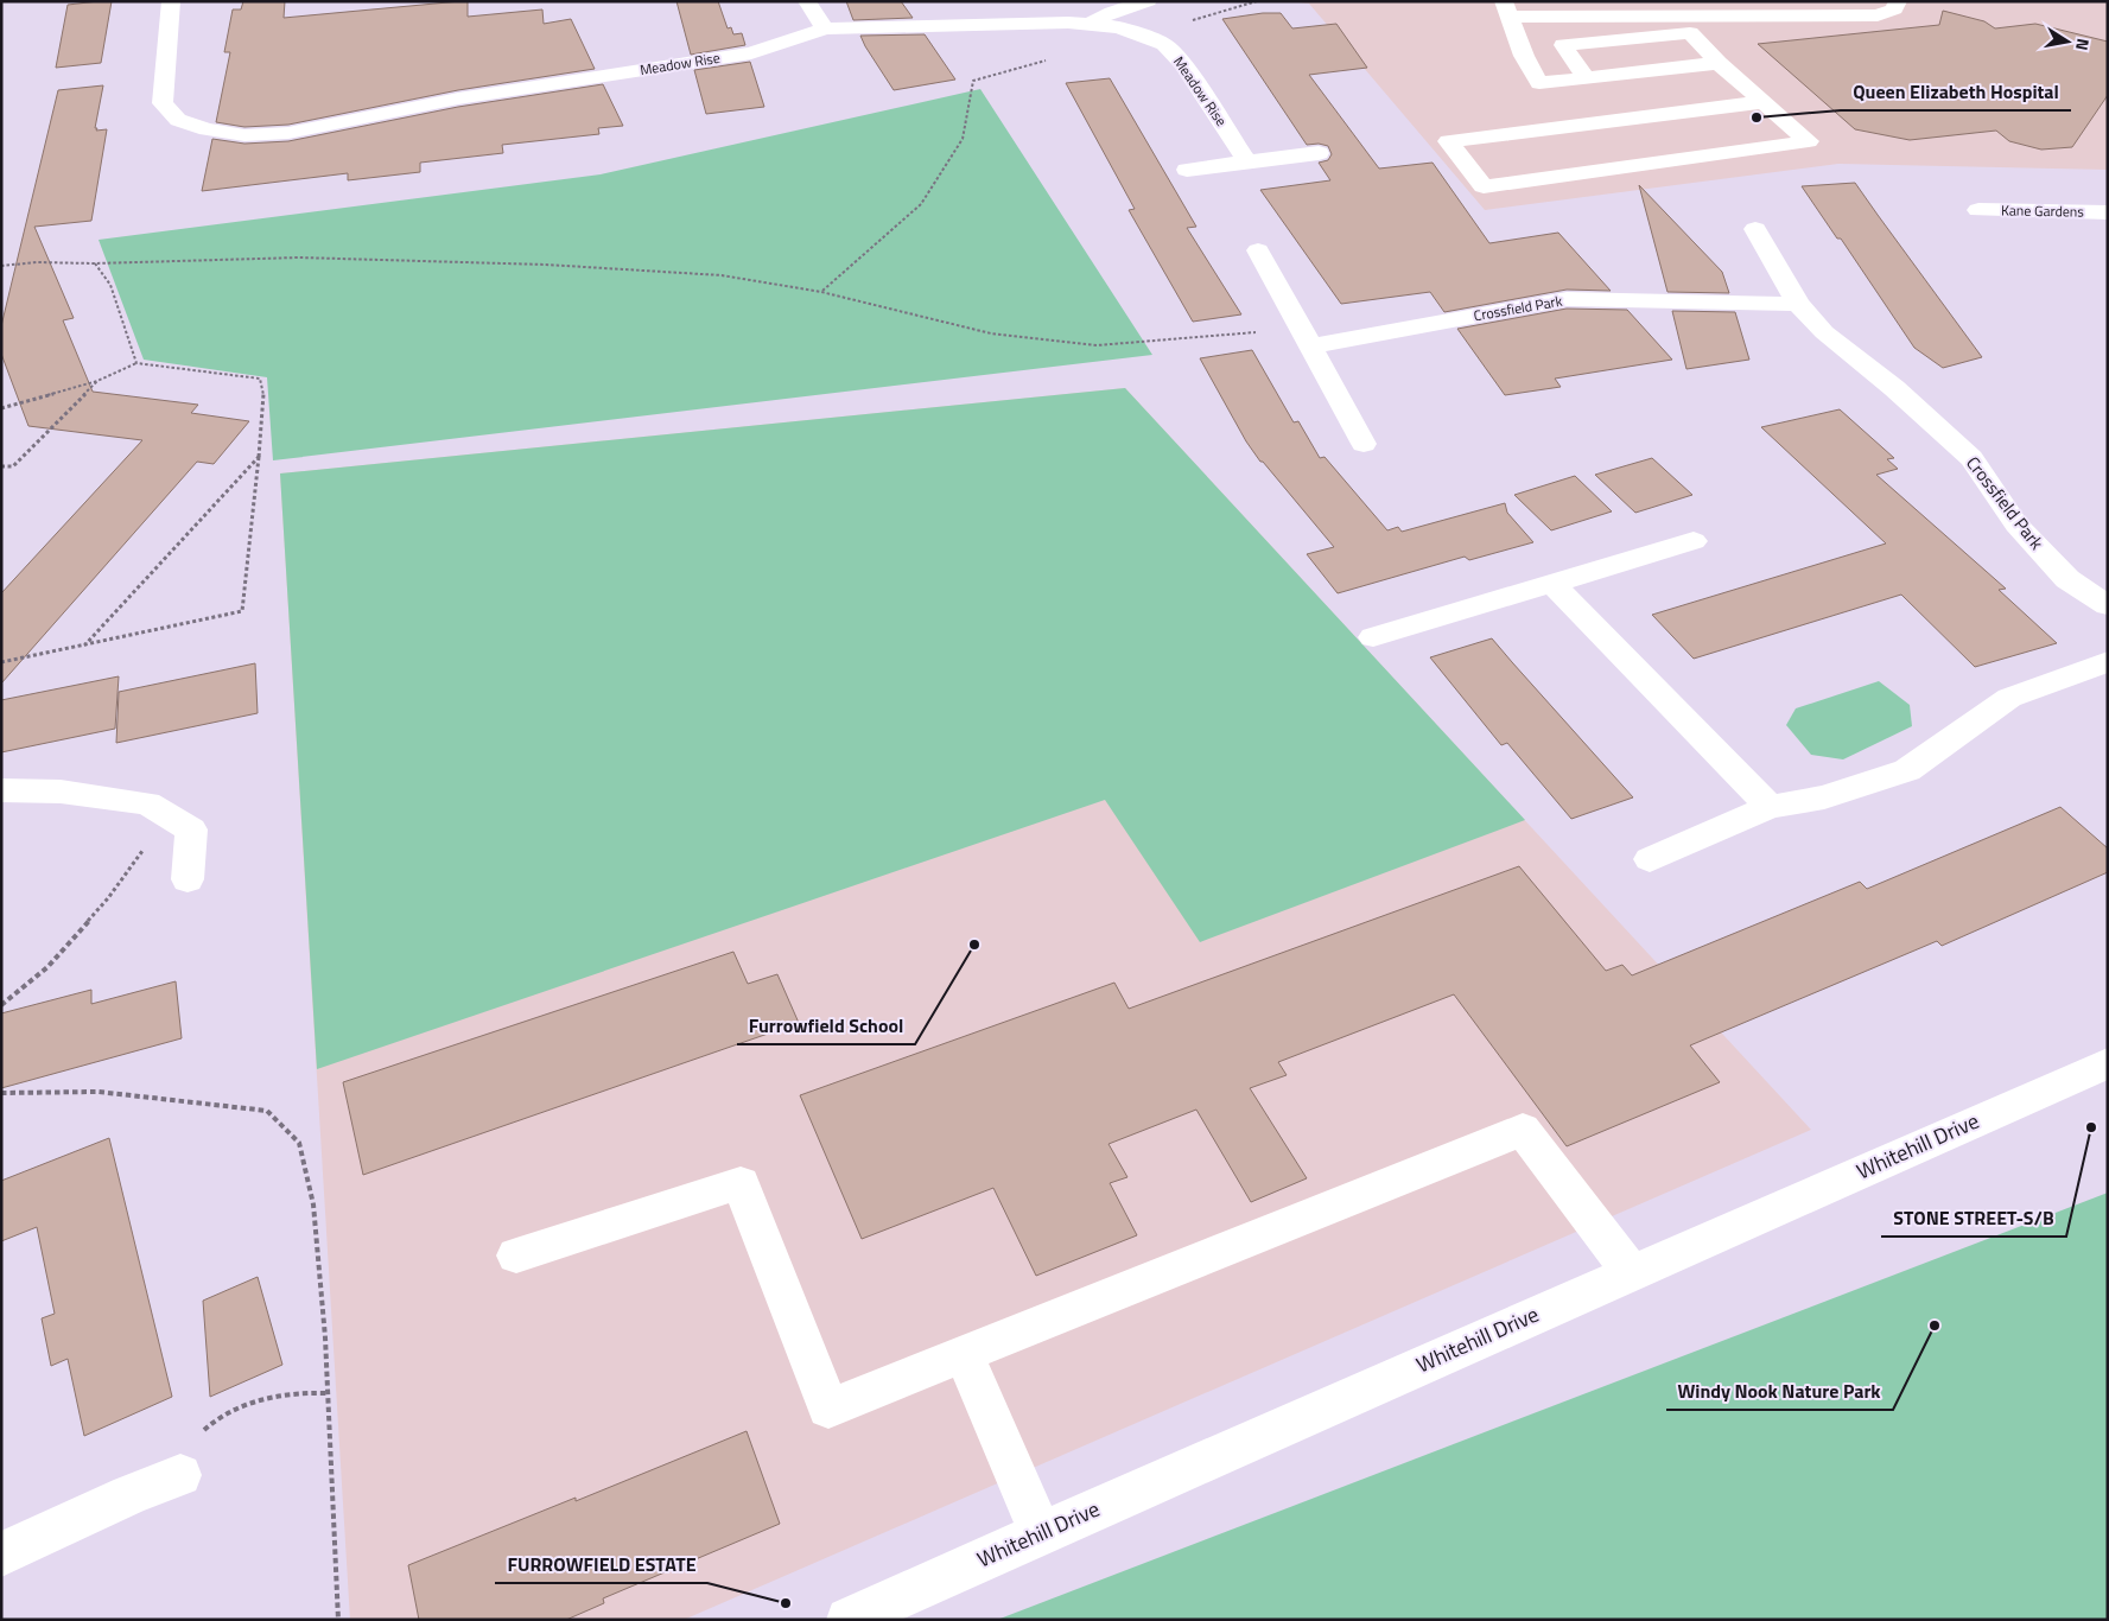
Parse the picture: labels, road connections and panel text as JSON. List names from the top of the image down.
{
  "streets": {
    "street": [
      "Meadow Rise",
      "Kane Gardens",
      "Crossfield Park",
      "Whitehill Drive"
    ]
  },
  "places": [
    "Queen Elizabeth Hospital",
    "Furrowfield School",
    "STONE STREET-S/B",
    "Windy Nook Nature Park",
    "FURROWFIELD ESTATE"
  ],
  "north": "right"
}
